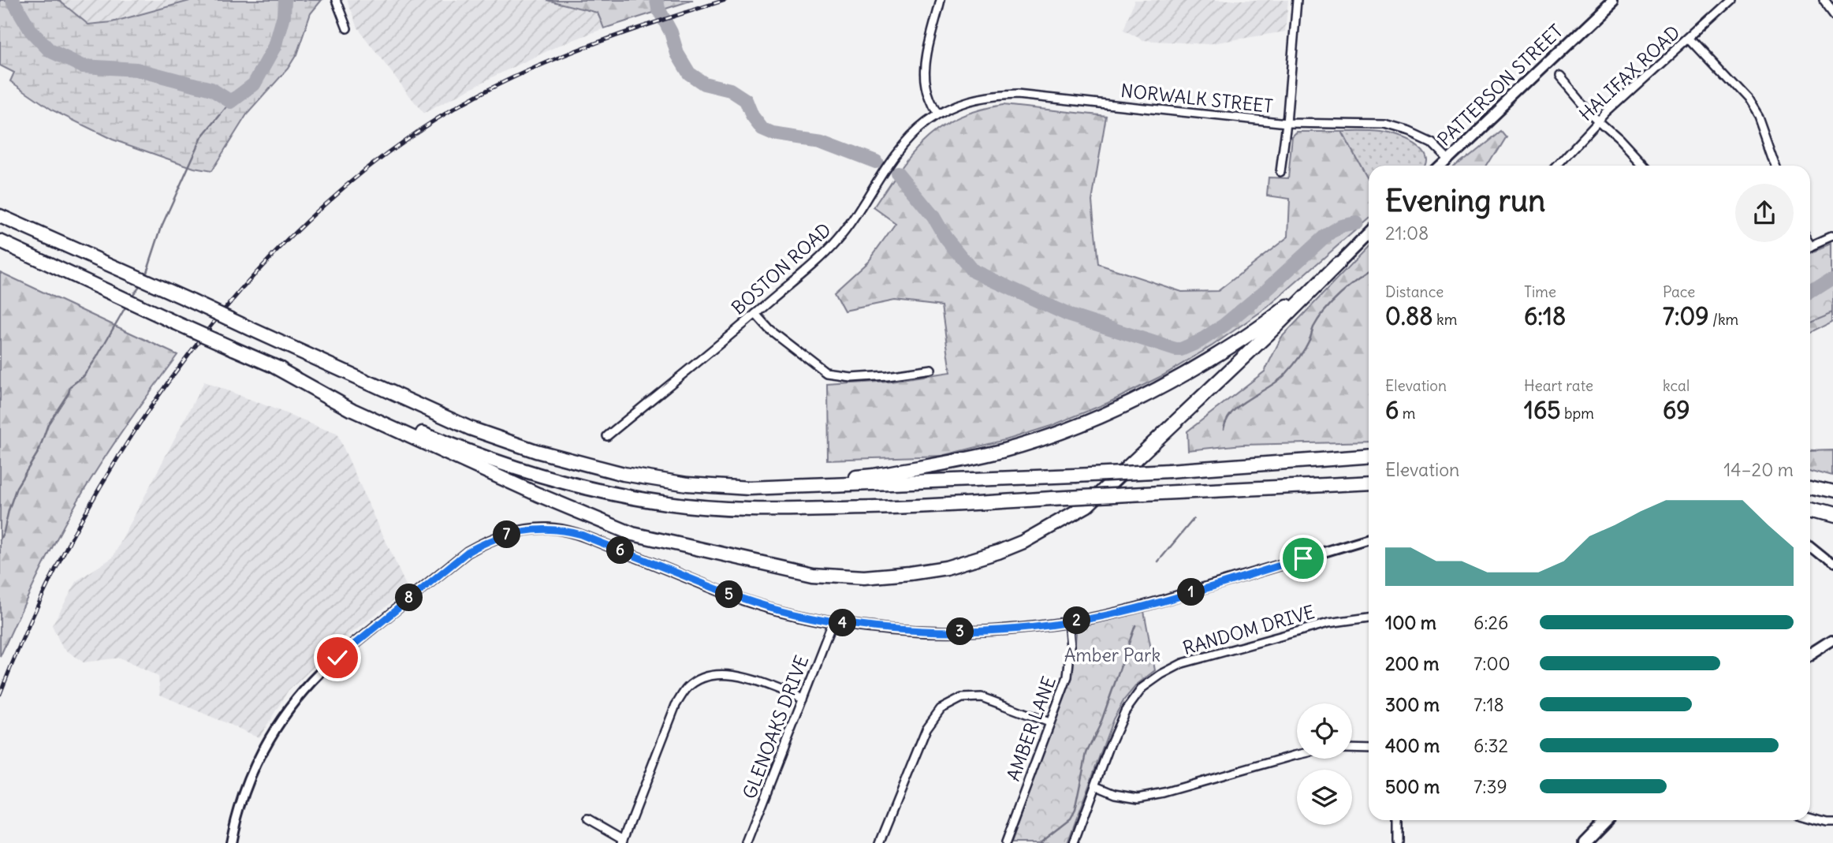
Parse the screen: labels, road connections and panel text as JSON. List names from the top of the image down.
{
  "streets": {
    "main road": ["PATTERSON STREET"],
    "street": [
      "HALIFAX ROAD",
      "NORWALK STREET",
      "BOSTON ROAD",
      "RANDOM DRIVE",
      "GLENOAKS DRIVE",
      "AMBER LANE"
    ]
  },
  "crossings": [
    ["PATTERSON STREET", "NORWALK STREET"],
    ["NORWALK STREET", "BOSTON ROAD"]
  ],
  "parks": ["Amber Park"],
  "page": {
    "heading": ["Evening run", "21:08"],
    "stats": [
      ["Distance", "0.88 km"],
      ["Time", "6:18"],
      ["Pace", "7:09 /km"],
      ["Elevation", "6 m"],
      ["Heart rate", "165 bpm"],
      ["kcal", "69"]
    ],
    "chart": ["Elevation", "14–20 m"],
    "pins": [
      "7",
      "6",
      "1",
      "5",
      "8",
      "2",
      "4",
      "3"
    ],
    "list": [
      {
        "name": "100 m",
        "note": "6:26"
      },
      {
        "name": "200 m",
        "note": "7:00"
      },
      {
        "name": "300 m",
        "note": "7:18"
      },
      {
        "name": "400 m",
        "note": "6:32"
      },
      {
        "name": "500 m",
        "note": "7:39"
      }
    ]
  }
}
